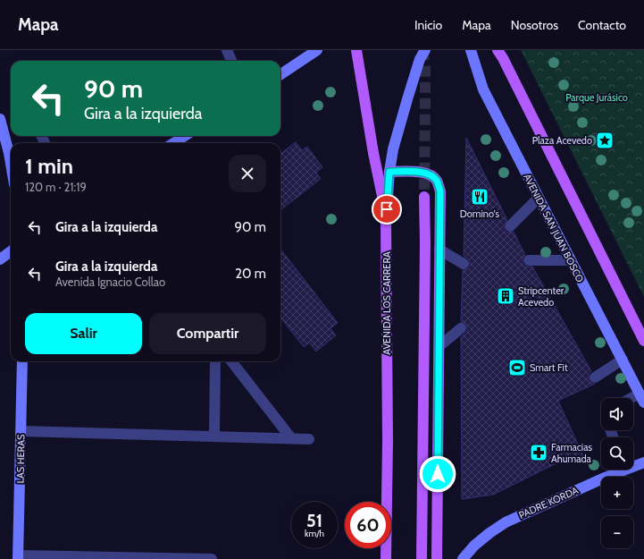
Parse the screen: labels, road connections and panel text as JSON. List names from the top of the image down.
{
  "streets": {
    "main road": [
      "AVENIDA SAN JUAN BOSCO",
      "AVENIDA LOS CARRERA",
      "LAS HERAS",
      "PADRE KORDA"
    ]
  },
  "parks": ["Parque Jurásico"],
  "places": {
    "place": ["Plaza Acevedo"],
    "restaurant": ["Domino's"],
    "building": ["Stripcenter Acevedo"],
    "sports": ["Smart Fit"],
    "pharmacy": ["Farmacias Ahumada"]
  },
  "page": {
    "header": "Mapa",
    "nav": [
      "Inicio",
      "Mapa",
      "Nosotros",
      "Contacto"
    ],
    "turn": ["90 m", "Gira a la izquierda"],
    "heading": ["1 min", "120 m · 21:19"],
    "list": [
      {
        "name": "Gira a la izquierda",
        "value": "90 m"
      },
      {
        "name": "Gira a la izquierda",
        "note": "Avenida Ignacio Collao",
        "value": "20 m"
      }
    ],
    "buttons": ["Salir", "Compartir"],
    "map_buttons": ["+", "−"],
    "speed": "51 km/h",
    "limit": "60"
  }
}
